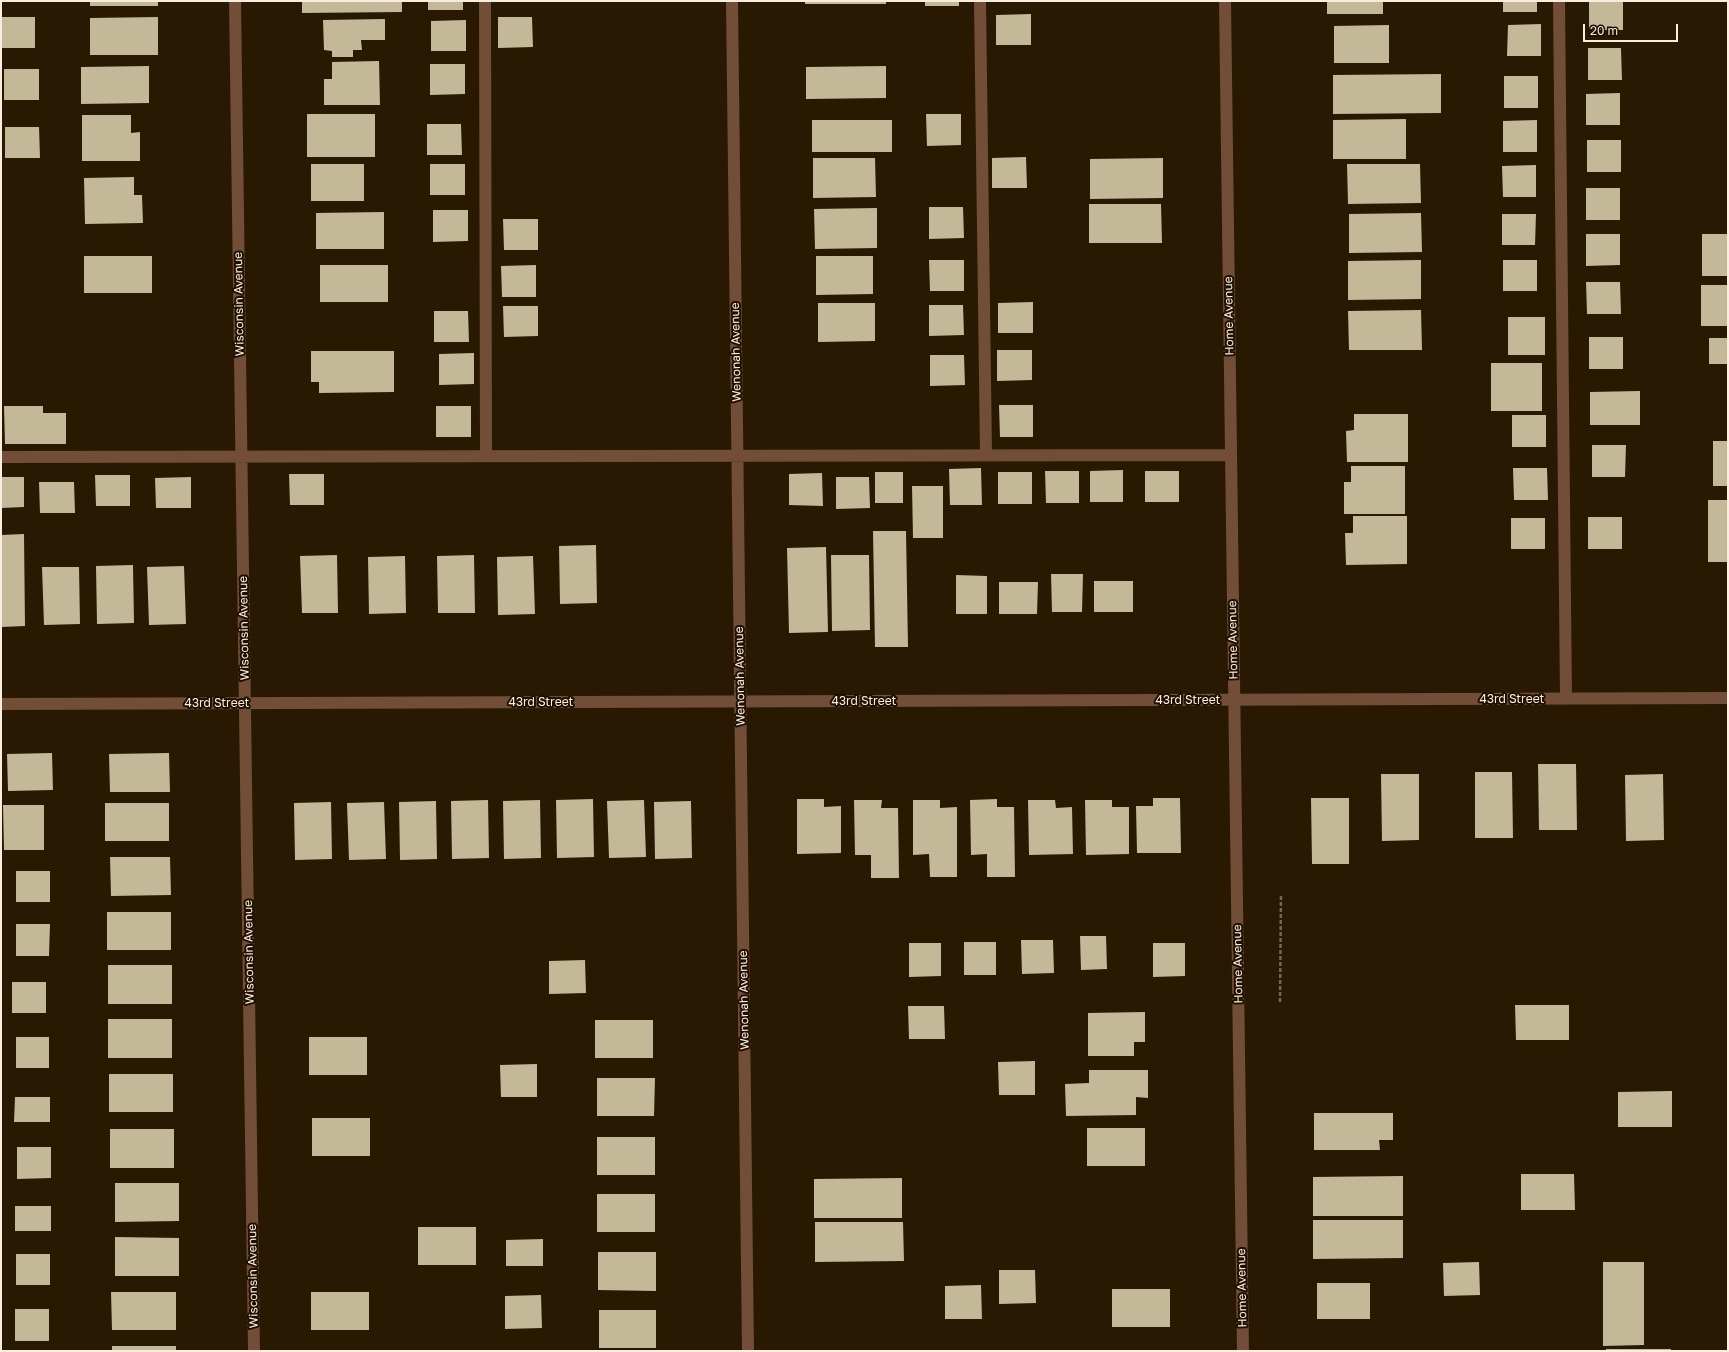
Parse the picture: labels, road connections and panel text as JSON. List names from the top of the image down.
{
  "streets": {
    "street": [
      "Wisconsin Avenue",
      "Home Avenue",
      "Wenonah Avenue",
      "43rd Street"
    ]
  },
  "crossings": [
    ["Wisconsin Avenue", "43rd Street"],
    ["Home Avenue", "43rd Street"],
    ["Wenonah Avenue", "43rd Street"]
  ],
  "scale_bar": "20 m"
}
